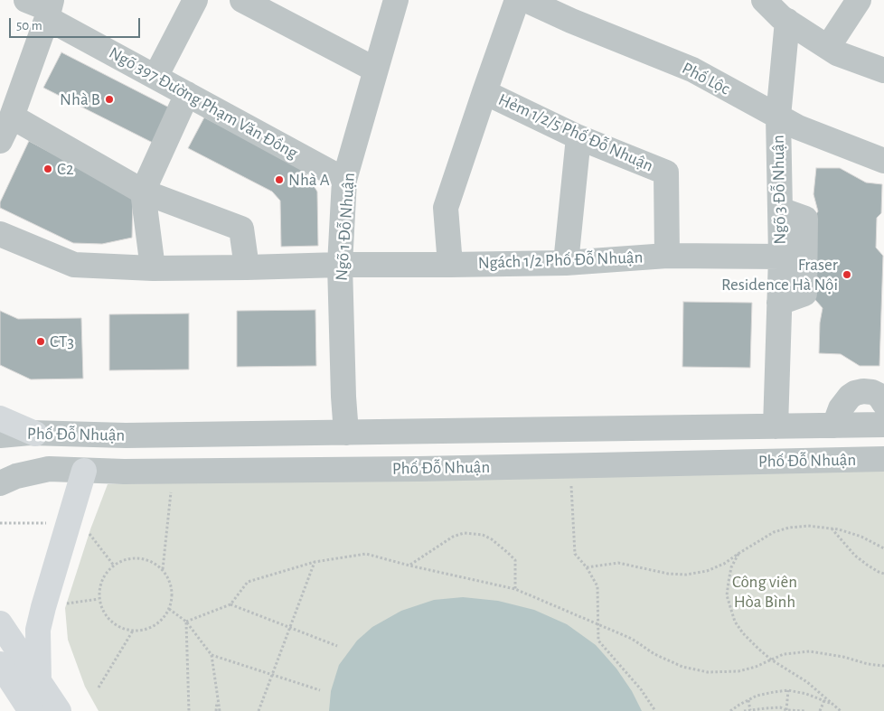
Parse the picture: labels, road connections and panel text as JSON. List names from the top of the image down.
{
  "streets": {
    "street": [
      "Phố Lộc",
      "Ngõ 397 Đường Phạm Văn Đồng",
      "Hẻm 1/2/5 Phố Đỗ Nhuận",
      "Ngõ 3 Đỗ Nhuận",
      "Ngõ 1 Đỗ Nhuận",
      "Ngách 1/2 Phố Đỗ Nhuận",
      "Phố Đỗ Nhuận"
    ]
  },
  "crossings": [
    ["Phố Lộc", "Ngõ 3 Đỗ Nhuận"],
    ["Ngõ 397 Đường Phạm Văn Đồng", "Ngõ 1 Đỗ Nhuận"],
    ["Hẻm 1/2/5 Phố Đỗ Nhuận", "Ngách 1/2 Phố Đỗ Nhuận"],
    ["Ngõ 3 Đỗ Nhuận", "Ngách 1/2 Phố Đỗ Nhuận"],
    ["Ngõ 3 Đỗ Nhuận", "Phố Đỗ Nhuận"],
    ["Ngõ 1 Đỗ Nhuận", "Ngách 1/2 Phố Đỗ Nhuận"],
    ["Ngõ 1 Đỗ Nhuận", "Phố Đỗ Nhuận"]
  ],
  "parks": ["Công viên Hòa Bình"],
  "places": [
    "Nhà B",
    "C2",
    "Nhà A",
    "Fraser Residence Hà Nội",
    "CT3"
  ],
  "scale_bar": "50 m"
}
